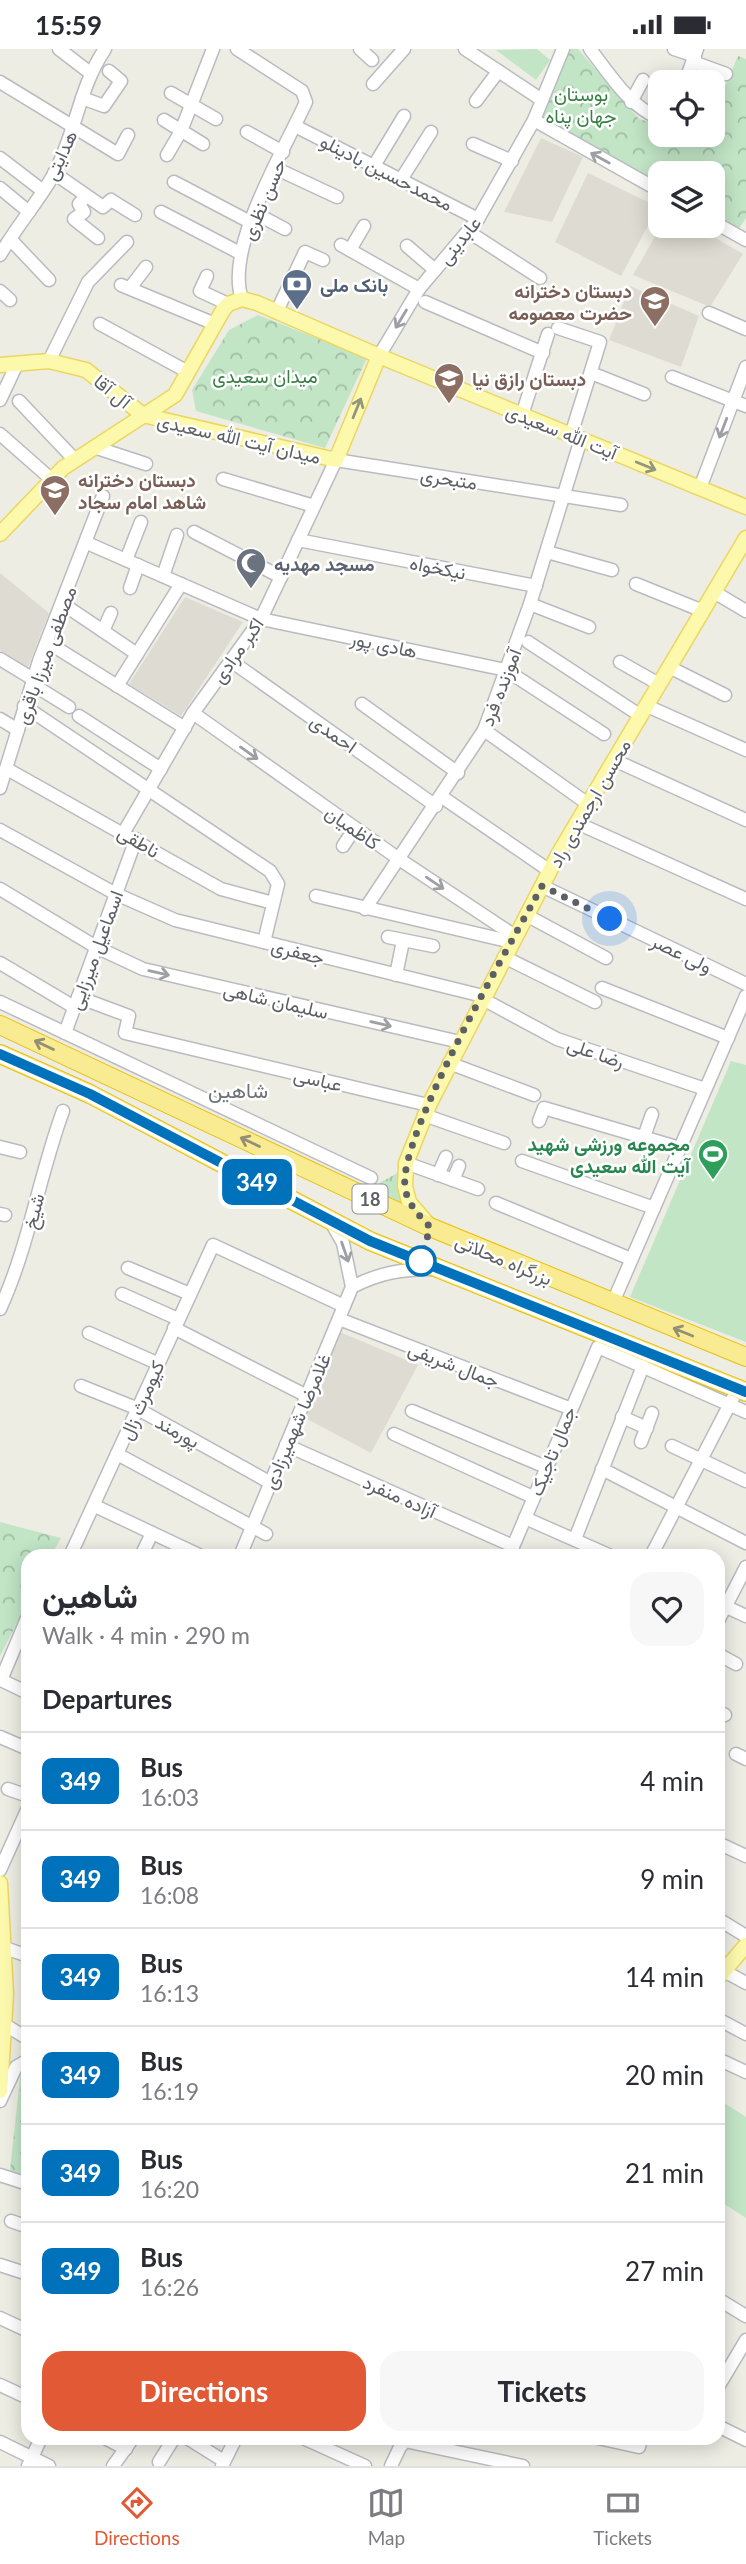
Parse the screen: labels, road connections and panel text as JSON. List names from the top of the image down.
{
  "streets": {
    "highway": ["18", "بزرگراه محلاتی"],
    "main road": [
      "آل آقا",
      "آیت الله سعیدی",
      "میدان آیت الله سعیدی",
      "محسن ارجمندی راد"
    ],
    "street": [
      "هدایتی",
      "محمدحسین بادینلو",
      "حسن نظری",
      "عابدینی",
      "متبحری",
      "نیکخواه",
      "هادی پور",
      "اکبر مرادی",
      "مصطفی میرزا باقری",
      "آموزنده فرد",
      "احمدی",
      "کاظمیان",
      "ناطقی",
      "اسماعیل میرزایی",
      "جعفری",
      "ولی عصر",
      "سلیمان شاهی",
      "رضا علی",
      "عباسی",
      "شیخ",
      "جمال شریفی",
      "کیومرث زال",
      "غلامرضا شهمیرزادی",
      "پورمند",
      "جمال تاجیک",
      "آزاده منفرد"
    ]
  },
  "crossings": [
    ["محمدحسین بادینلو", "حسن نظری"],
    ["محمدحسین بادینلو", "عابدینی"],
    ["حسن نظری", "میدان آیت الله سعیدی"],
    ["عابدینی", "آیت الله سعیدی"],
    ["عابدینی", "میدان آیت الله سعیدی"],
    ["آل آقا", "میدان آیت الله سعیدی"],
    ["آیت الله سعیدی", "میدان آیت الله سعیدی"],
    ["آیت الله سعیدی", "آموزنده فرد"],
    ["میدان آیت الله سعیدی", "متبحری"],
    ["میدان آیت الله سعیدی", "اکبر مرادی"],
    ["متبحری", "اکبر مرادی"],
    ["متبحری", "آموزنده فرد"],
    ["نیکخواه", "اکبر مرادی"],
    ["نیکخواه", "آموزنده فرد"],
    ["هادی پور", "اکبر مرادی"],
    ["هادی پور", "مصطفی میرزا باقری"],
    ["هادی پور", "آموزنده فرد"],
    ["اکبر مرادی", "احمدی"],
    ["اکبر مرادی", "کاظمیان"],
    ["اکبر مرادی", "ناطقی"],
    ["اکبر مرادی", "اسماعیل میرزایی"],
    ["مصطفی میرزا باقری", "ناطقی"],
    ["آموزنده فرد", "احمدی"],
    ["آموزنده فرد", "کاظمیان"],
    ["احمدی", "محسن ارجمندی راد"],
    ["محسن ارجمندی راد", "کاظمیان"],
    ["محسن ارجمندی راد", "جعفری"],
    ["محسن ارجمندی راد", "ولی عصر"],
    ["محسن ارجمندی راد", "سلیمان شاهی"],
    ["محسن ارجمندی راد", "رضا علی"],
    ["محسن ارجمندی راد", "عباسی"],
    ["محسن ارجمندی راد", "بزرگراه محلاتی"],
    ["ناطقی", "اسماعیل میرزایی"],
    ["اسماعیل میرزایی", "جعفری"],
    ["اسماعیل میرزایی", "سلیمان شاهی"],
    ["اسماعیل میرزایی", "عباسی"],
    ["جعفری", "رضا علی"],
    ["جمال شریفی", "غلامرضا شهمیرزادی"],
    ["جمال شریفی", "جمال تاجیک"],
    ["کیومرث زال", "غلامرضا شهمیرزادی"],
    ["کیومرث زال", "پورمند"],
    ["غلامرضا شهمیرزادی", "پورمند"],
    ["غلامرضا شهمیرزادی", "آزاده منفرد"]
  ],
  "districts": ["شاهین"],
  "parks": ["بوستان جهان پناه", "میدان سعیدی"],
  "places": {
    "bank": ["بانک ملی"],
    "school or university": ["دبستان دخترانه حضرت معصومه", "دبستان رازق نیا", "دبستان دخترانه شاهد امام سجاد"],
    "mosque": ["مسجد مهدیه"],
    "sports": ["مجموعه ورزشی شهید آیت‌ الله سعیدی"]
  },
  "lines": ["bus line 349"],
  "page": {
    "status": "15:59",
    "on_map": "349",
    "heading": [
      ["شاهین", "Walk · 4 min · 290 m"],
      "Departures"
    ],
    "list": [
      {
        "mark": "349",
        "name": "Bus",
        "note": "16:03",
        "value": "4 min"
      },
      {
        "mark": "349",
        "name": "Bus",
        "note": "16:08",
        "value": "9 min"
      },
      {
        "mark": "349",
        "name": "Bus",
        "note": "16:13",
        "value": "14 min"
      },
      {
        "mark": "349",
        "name": "Bus",
        "note": "16:19",
        "value": "20 min"
      },
      {
        "mark": "349",
        "name": "Bus",
        "note": "16:20",
        "value": "21 min"
      },
      {
        "mark": "349",
        "name": "Bus",
        "note": "16:26",
        "value": "27 min"
      }
    ],
    "buttons": ["Directions", "Tickets"],
    "tabs": ["Directions", "Map", "Tickets"]
  }
}
